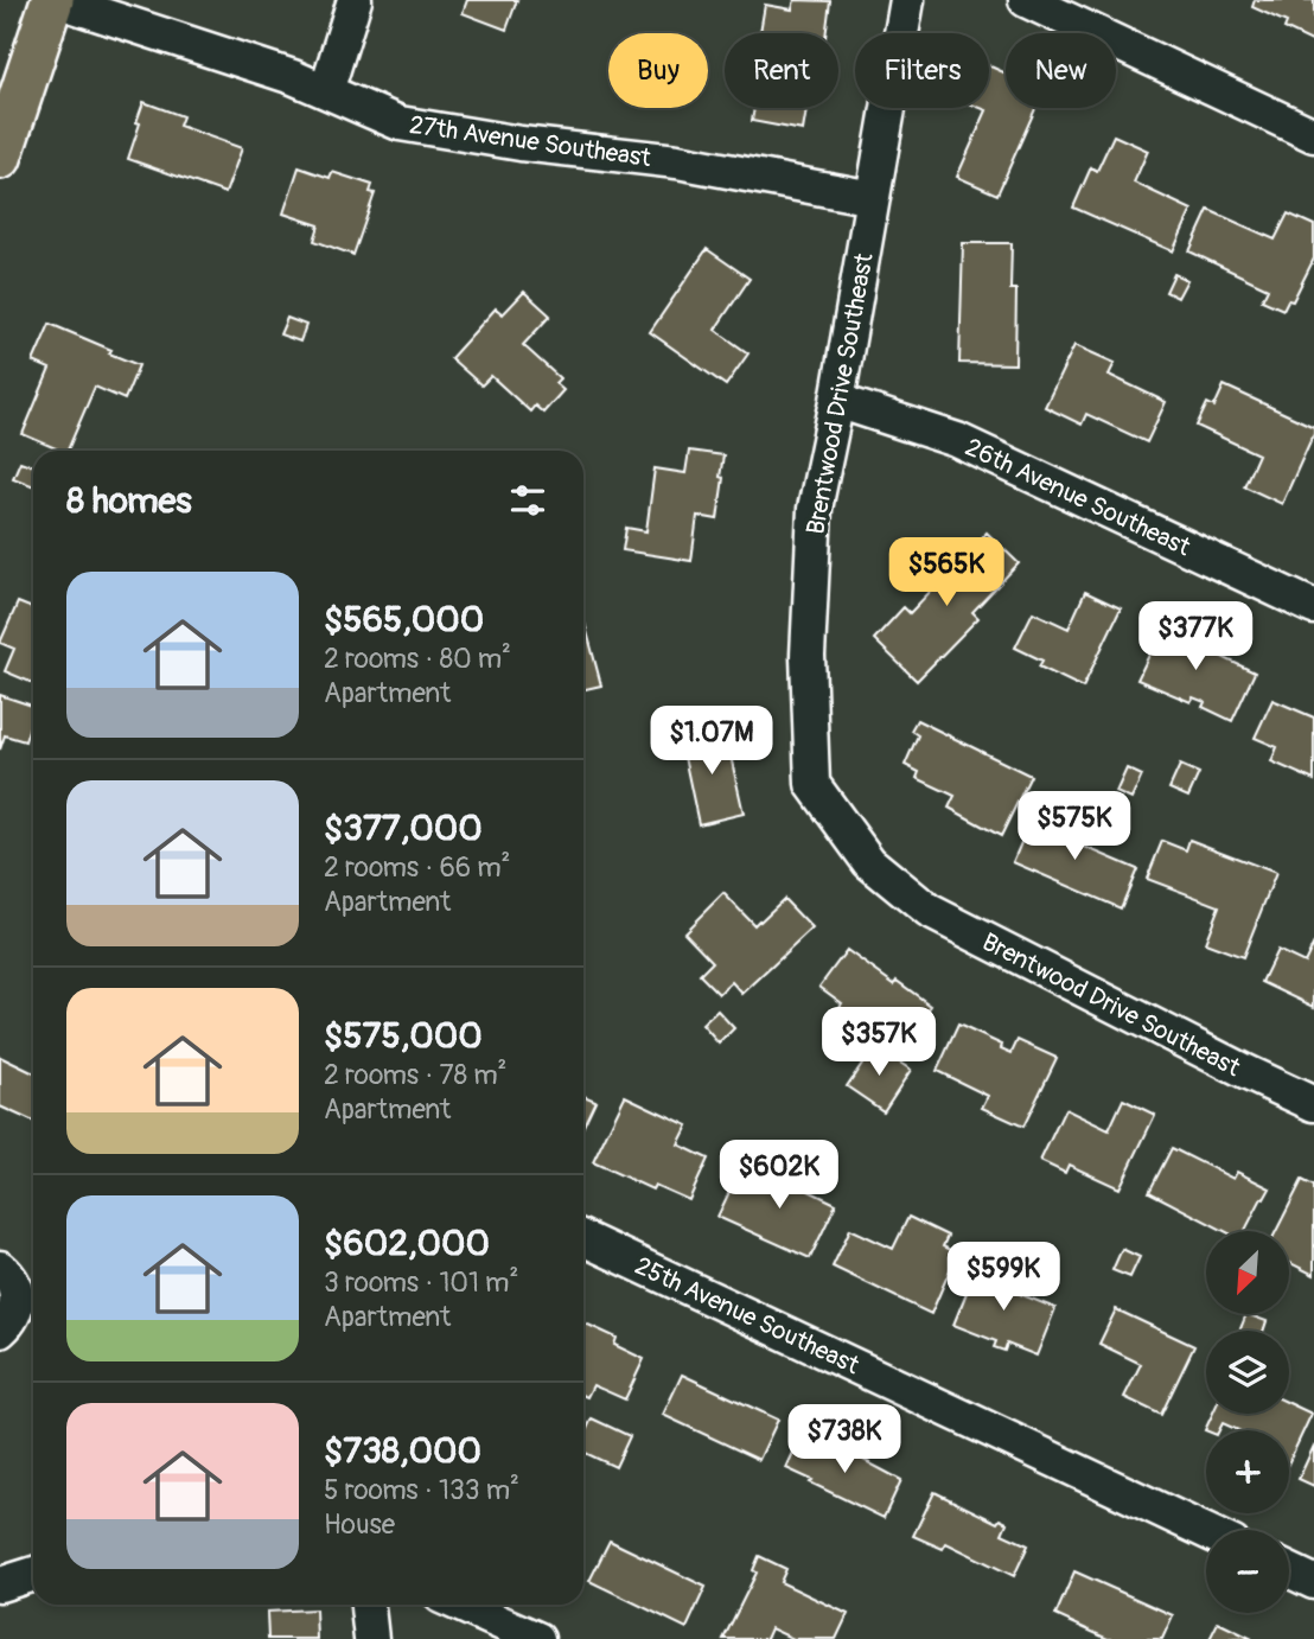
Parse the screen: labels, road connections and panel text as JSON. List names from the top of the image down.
{
  "streets": {
    "street": [
      "27th Avenue Southeast",
      "Brentwood Drive Southeast",
      "26th Avenue Southeast",
      "25th Avenue Southeast"
    ]
  },
  "crossings": [
    ["27th Avenue Southeast", "Brentwood Drive Southeast"],
    ["Brentwood Drive Southeast", "26th Avenue Southeast"]
  ],
  "north": "bottom left",
  "page": {
    "chip": [
      "Buy",
      "Rent",
      "Filters",
      "New"
    ],
    "heading": "8 homes",
    "price": [
      "$565K",
      "$377K",
      "$1.07M",
      "$575K",
      "$357K",
      "$602K",
      "$599K",
      "$738K"
    ],
    "list": [
      {
        "name": "$565,000",
        "note": "2 rooms · 80 m² · Apartment"
      },
      {
        "name": "$377,000",
        "note": "2 rooms · 66 m² · Apartment"
      },
      {
        "name": "$575,000",
        "note": "2 rooms · 78 m² · Apartment"
      },
      {
        "name": "$602,000",
        "note": "3 rooms · 101 m² · Apartment"
      },
      {
        "name": "$738,000",
        "note": "5 rooms · 133 m² · House"
      }
    ],
    "map_buttons": ["+", "−"]
  }
}
